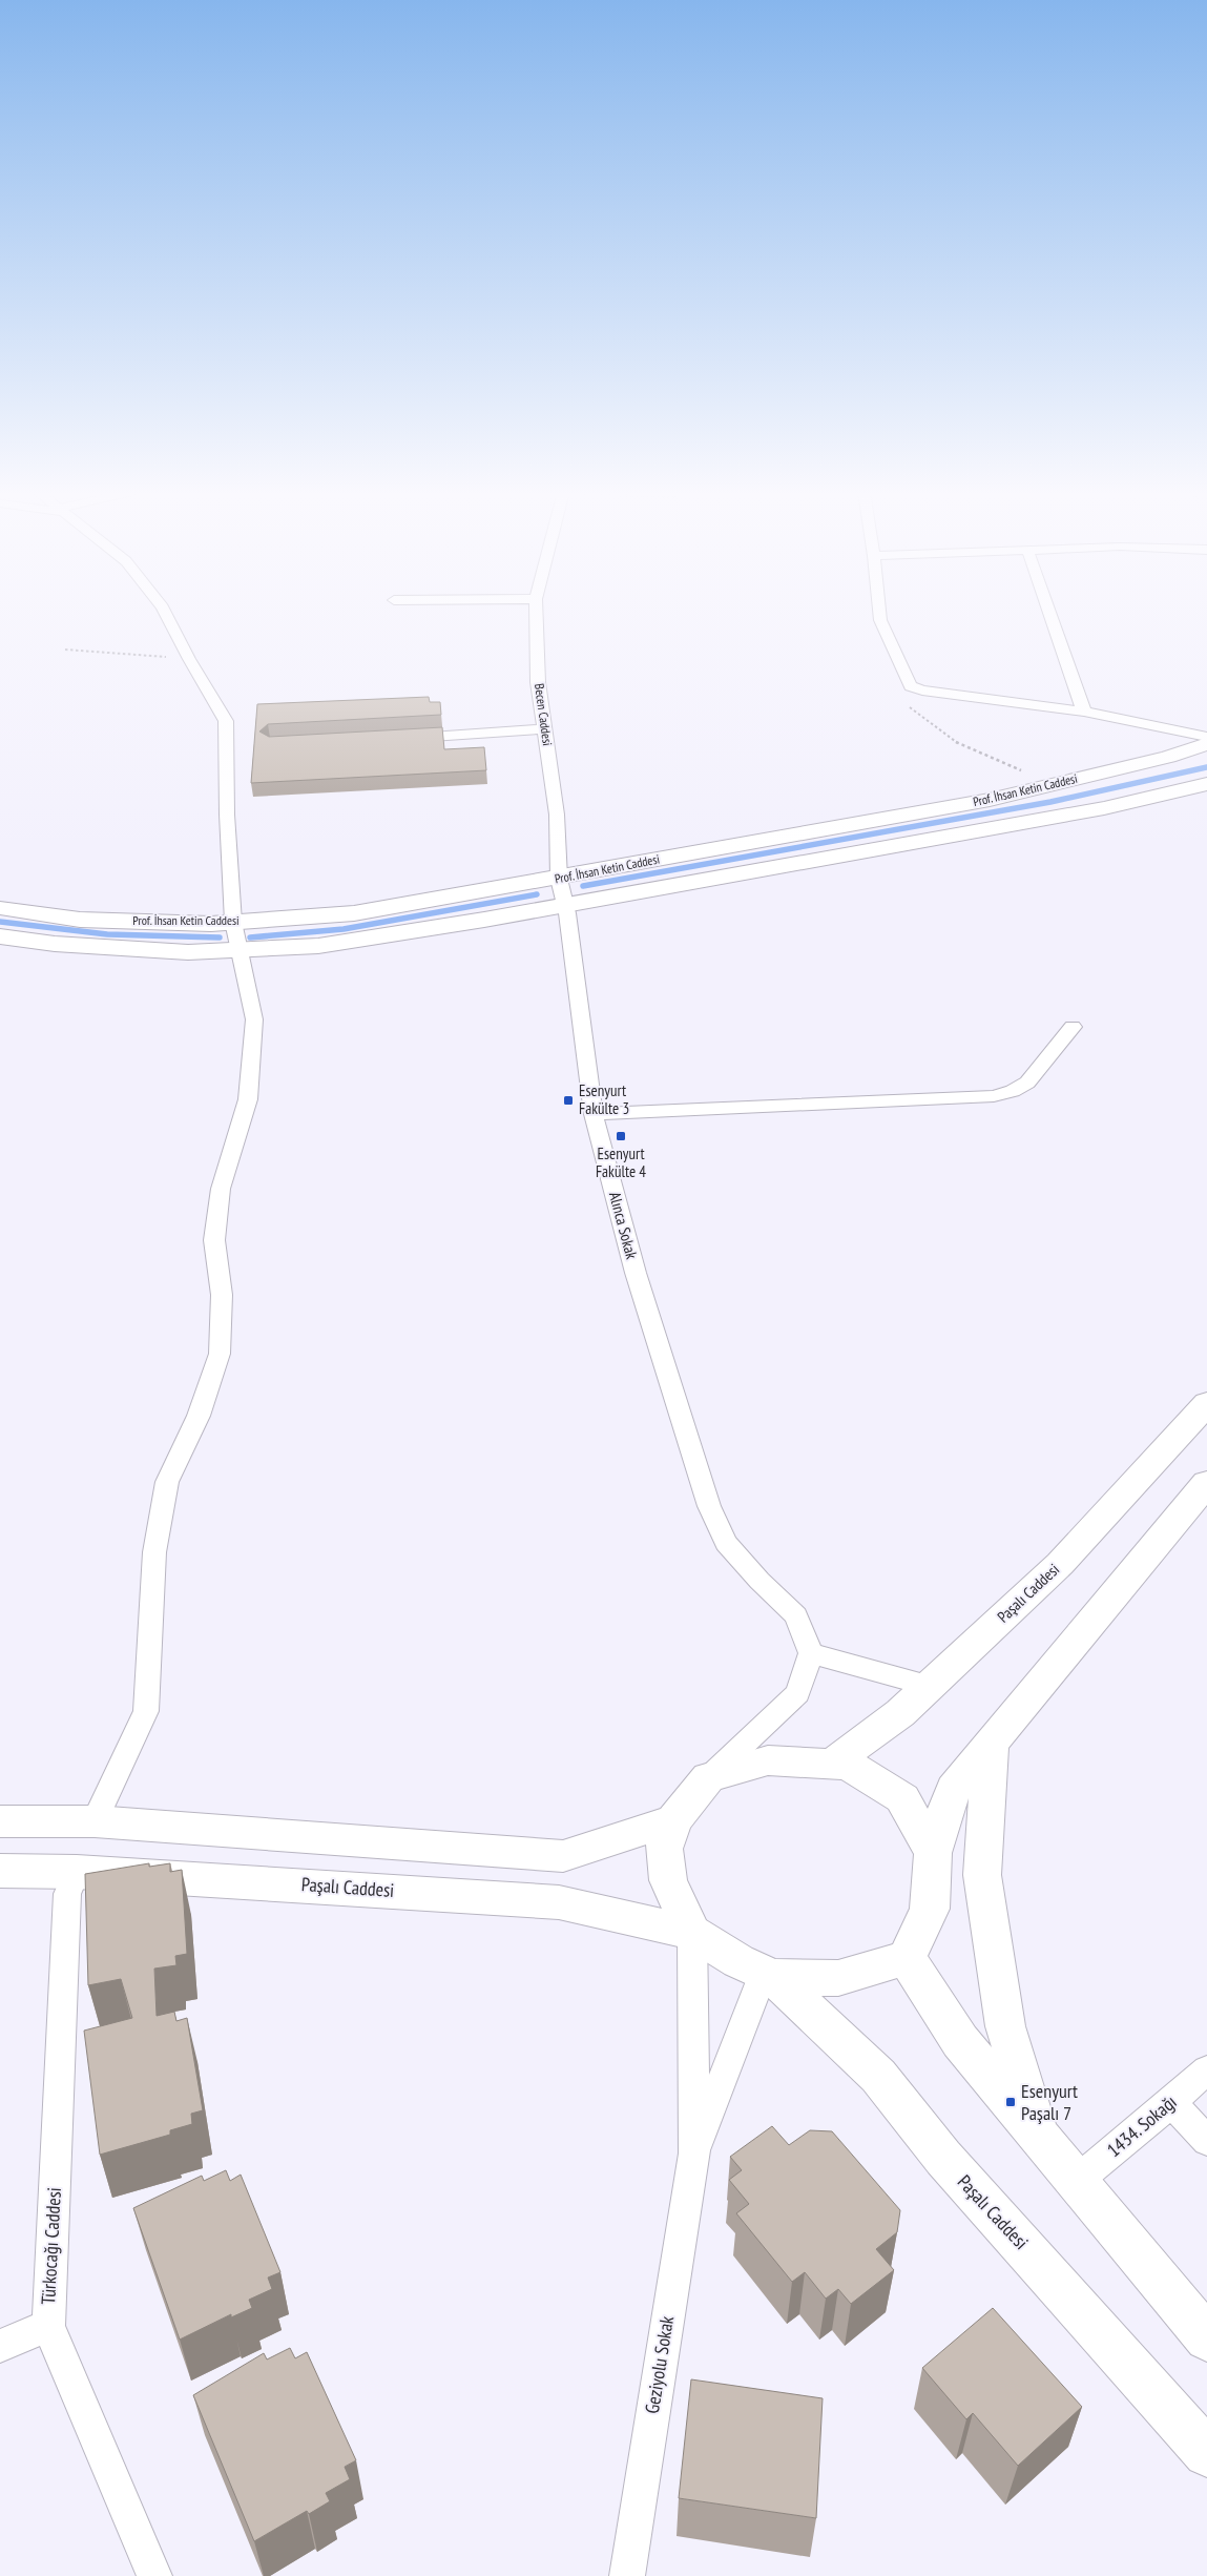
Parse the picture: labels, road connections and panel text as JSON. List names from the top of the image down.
{
  "streets": {
    "street": [
      "Becen Caddesi",
      "Prof. İhsan Ketin Caddesi",
      "Alınca Sokak",
      "Paşalı Caddesi",
      "1434. Sokağı",
      "Türkocağı Caddesi",
      "Geziyolu Sokak"
    ]
  },
  "crossings": [
    ["Becen Caddesi", "Prof. İhsan Ketin Caddesi"],
    ["Becen Caddesi", "Alınca Sokak"],
    ["Prof. İhsan Ketin Caddesi", "Alınca Sokak"],
    ["Paşalı Caddesi", "Türkocağı Caddesi"]
  ],
  "places": {
    "transit": ["Esenyurt Fakülte 3", "Esenyurt Fakülte 4", "Esenyurt Paşalı 7"]
  }
}
